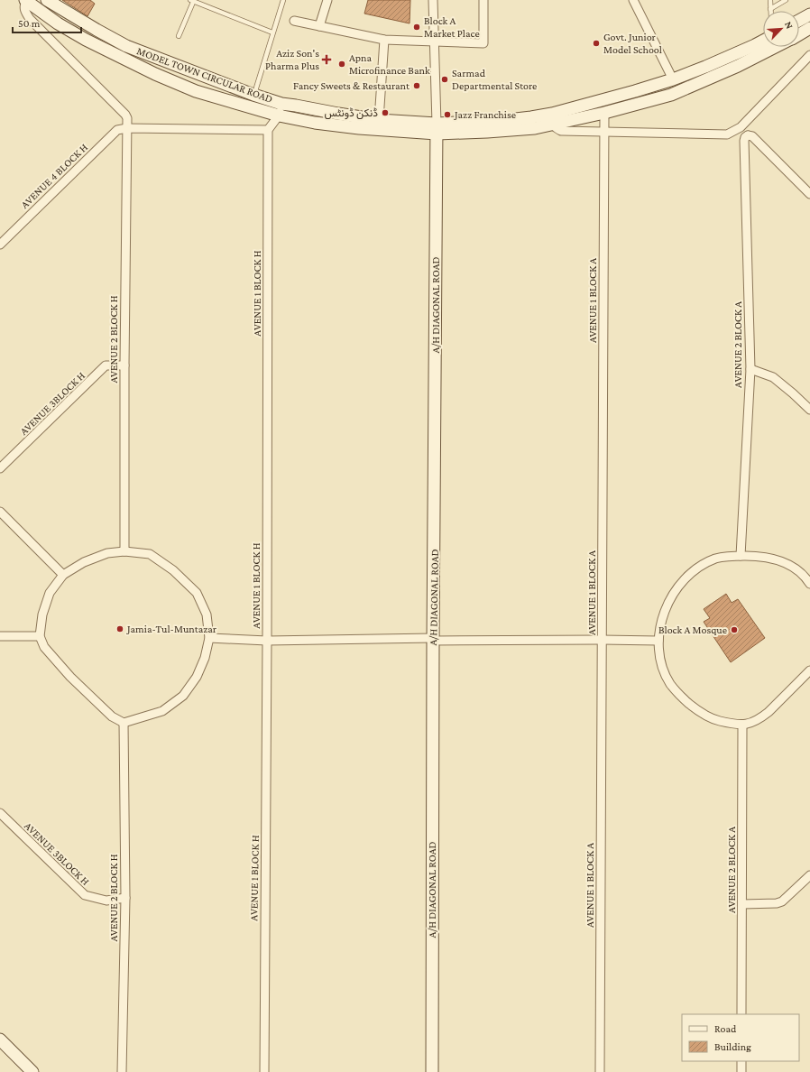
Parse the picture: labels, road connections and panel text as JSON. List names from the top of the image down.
{
  "streets": {
    "main road": ["MODEL TOWN CIRCULAR ROAD", "A/H DIAGONAL ROAD"],
    "street": [
      "AVENUE 4 BLOCK H",
      "AVENUE 1 BLOCK H",
      "AVENUE 1 BLOCK A",
      "AVENUE 2 BLOCK H",
      "AVENUE 2 BLOCK A",
      "AVENUE 3BLOCK H"
    ]
  },
  "crossings": [
    ["MODEL TOWN CIRCULAR ROAD", "AVENUE 1 BLOCK A"],
    ["MODEL TOWN CIRCULAR ROAD", "A/H DIAGONAL ROAD"],
    ["MODEL TOWN CIRCULAR ROAD", "AVENUE 2 BLOCK H"],
    ["AVENUE 4 BLOCK H", "AVENUE 2 BLOCK H"],
    ["AVENUE 2 BLOCK H", "AVENUE 3BLOCK H"]
  ],
  "places": {
    "other": [
      "Block A Market Place",
      "Govt. Junior Model School",
      "Apna Microfinance Bank",
      "Sarmad Departmental Store",
      "Fancy Sweets & Restaurant",
      "ڈنکن ڈونٹس",
      "Jazz Franchise",
      "Jamia-Tul-Muntazar",
      "Block A Mosque"
    ],
    "health": ["Aziz Son's Pharma Plus"]
  },
  "legend": ["Road", "Building"],
  "scale_bar": "50 m",
  "north": "top right"
}
